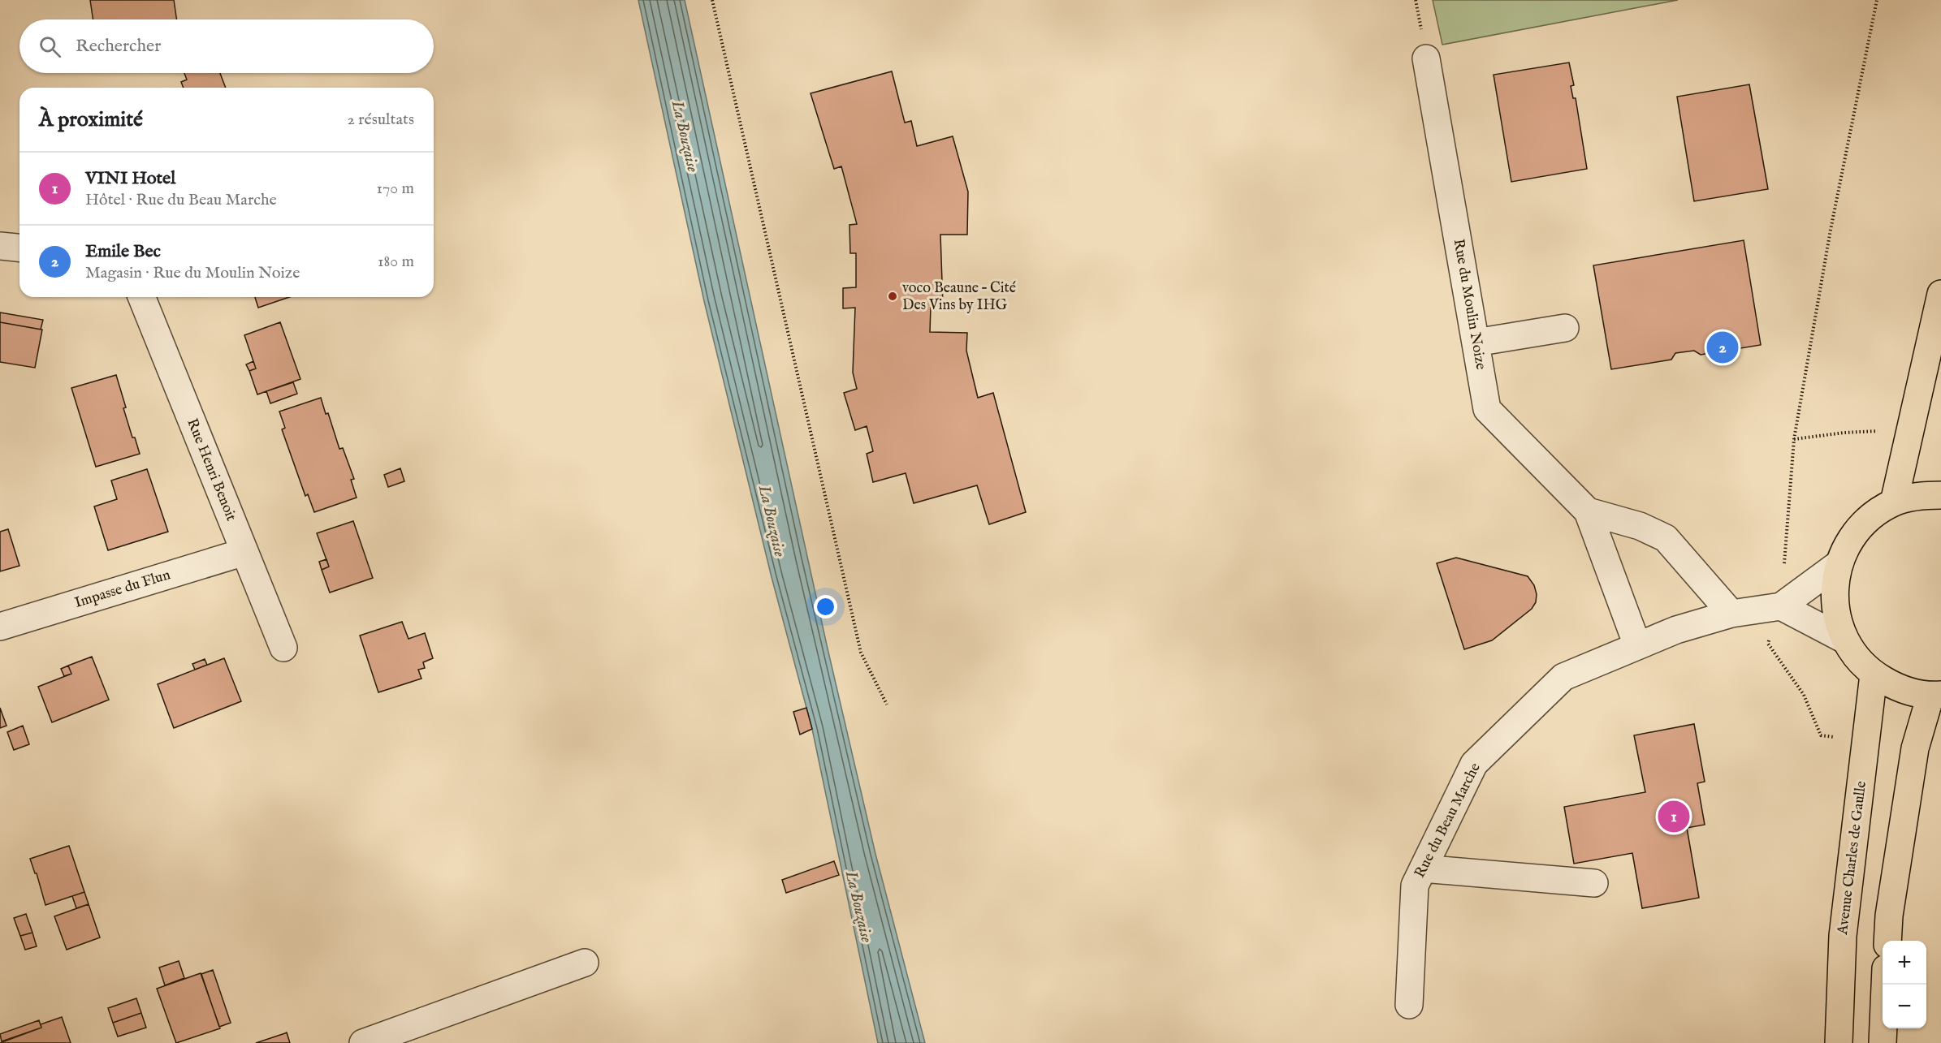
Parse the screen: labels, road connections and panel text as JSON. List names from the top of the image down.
{
  "streets": {
    "main road": ["Avenue Charles de Gaulle"],
    "street": [
      "Rue du Moulin Noize",
      "Rue Henri Benoit",
      "Impasse du Flun",
      "Rue du Beau Marche"
    ]
  },
  "crossings": [
    ["Rue du Moulin Noize", "Rue du Beau Marche"],
    ["Rue Henri Benoit", "Impasse du Flun"]
  ],
  "water": ["La Bouzaise"],
  "places": ["voco Beaune – Cité Des Vins by IHG"],
  "page": {
    "search": "Rechercher",
    "heading": ["À proximité", "2 résultats"],
    "list": [
      {
        "mark": "1",
        "name": "VINI Hotel",
        "note": "Hôtel · Rue du Beau Marche",
        "value": "170 m"
      },
      {
        "mark": "2",
        "name": "Emile Bec",
        "note": "Magasin · Rue du Moulin Noize",
        "value": "180 m"
      }
    ],
    "pins": ["2", "1"],
    "map_buttons": ["+", "−"]
  }
}
